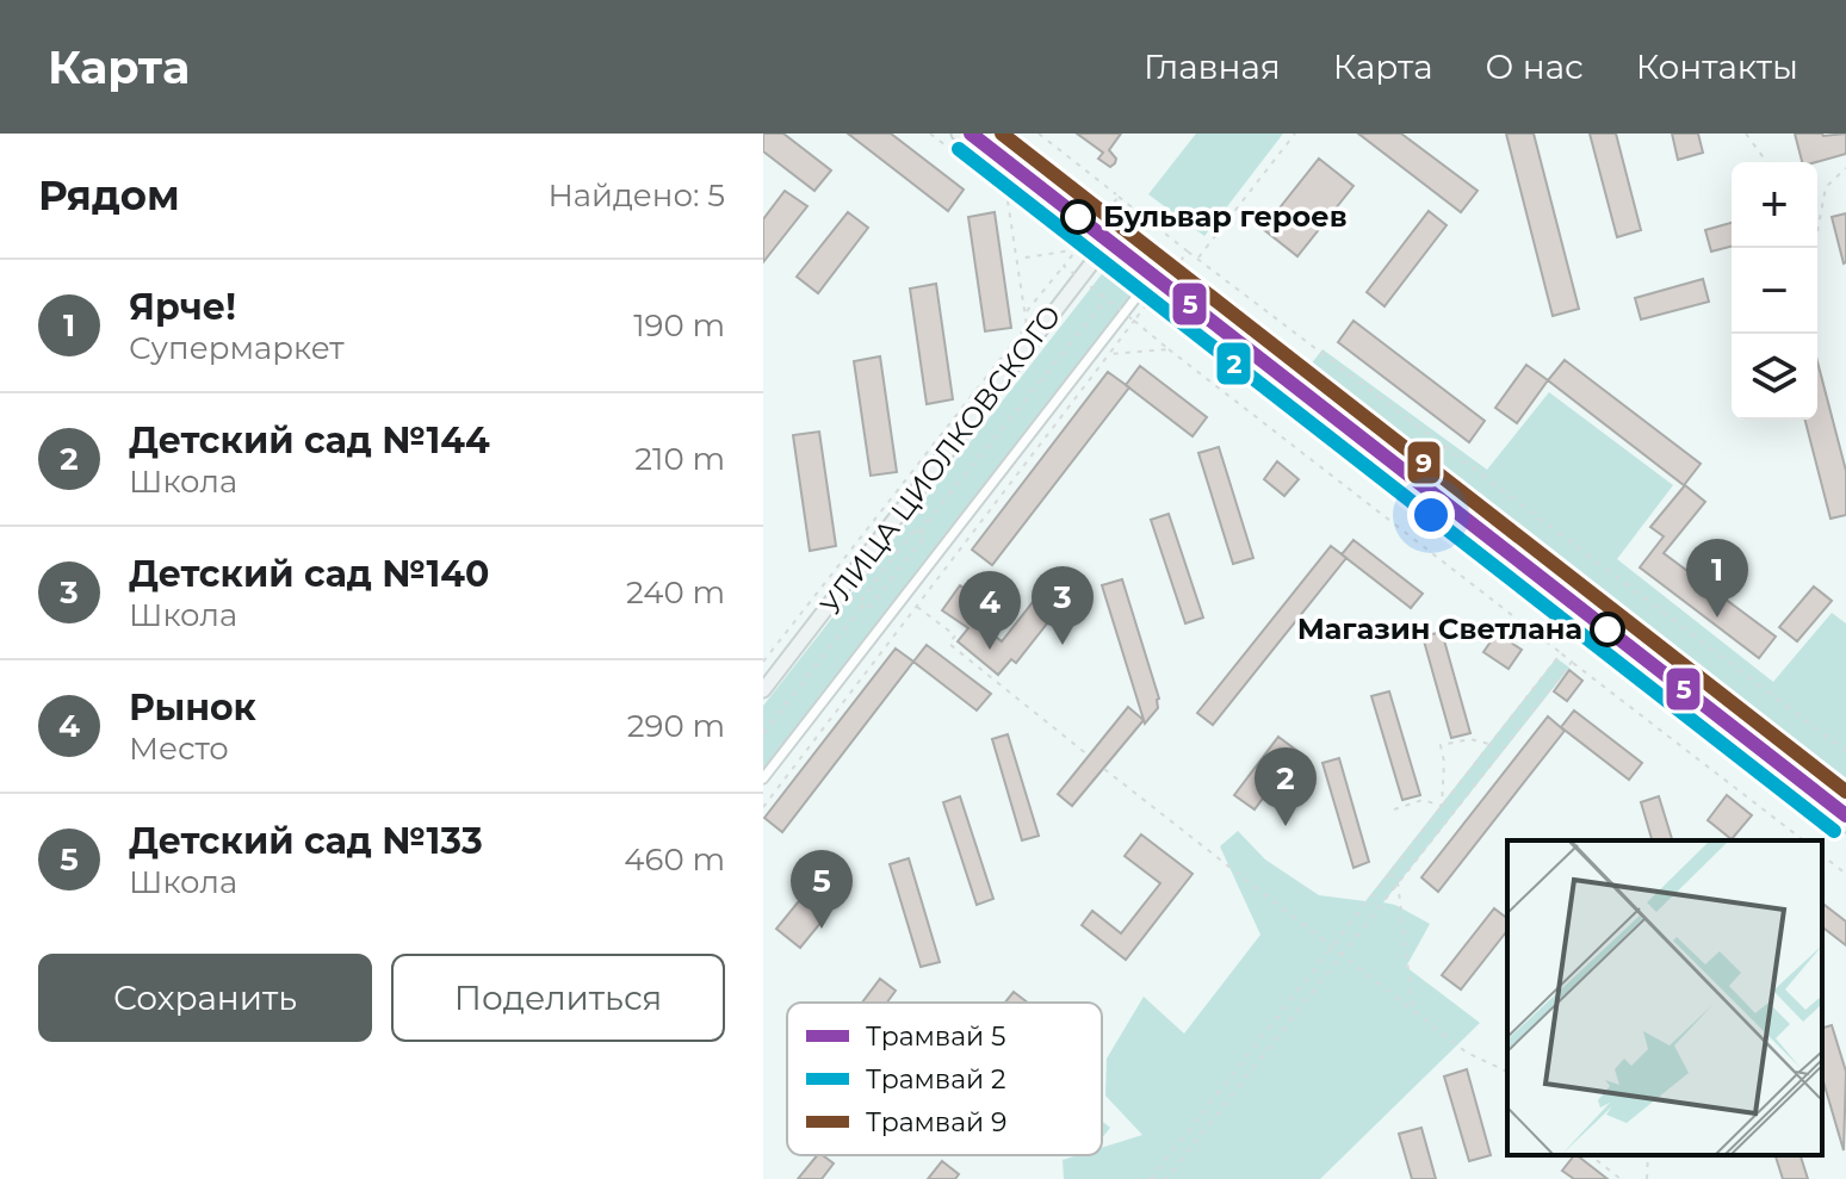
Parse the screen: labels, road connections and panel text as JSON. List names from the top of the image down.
{
  "streets": {
    "main road": ["УЛИЦА ЦИОЛКОВСКОГО"]
  },
  "places": ["Бульвар героев", "Магазин Светлана"],
  "lines": ["tram line 5", "tram line 9", "tram line 2"],
  "legend": ["Трамвай 5", "Трамвай 2", "Трамвай 9"],
  "page": {
    "header": "Карта",
    "nav": [
      "Главная",
      "Карта",
      "О нас",
      "Контакты"
    ],
    "heading": ["Рядом", "Найдено: 5"],
    "map_buttons": ["+", "−"],
    "list": [
      {
        "mark": "1",
        "name": "Ярче!",
        "note": "Супермаркет",
        "value": "190 m"
      },
      {
        "mark": "2",
        "name": "Детский сад №144",
        "note": "Школа",
        "value": "210 m"
      },
      {
        "mark": "3",
        "name": "Детский сад №140",
        "note": "Школа",
        "value": "240 m"
      },
      {
        "mark": "4",
        "name": "Рынок",
        "note": "Место",
        "value": "290 m"
      },
      {
        "mark": "5",
        "name": "Детский сад №133",
        "note": "Школа",
        "value": "460 m"
      }
    ],
    "pins": [
      "1",
      "3",
      "4",
      "2",
      "5"
    ],
    "buttons": ["Сохранить", "Поделиться"]
  }
}
